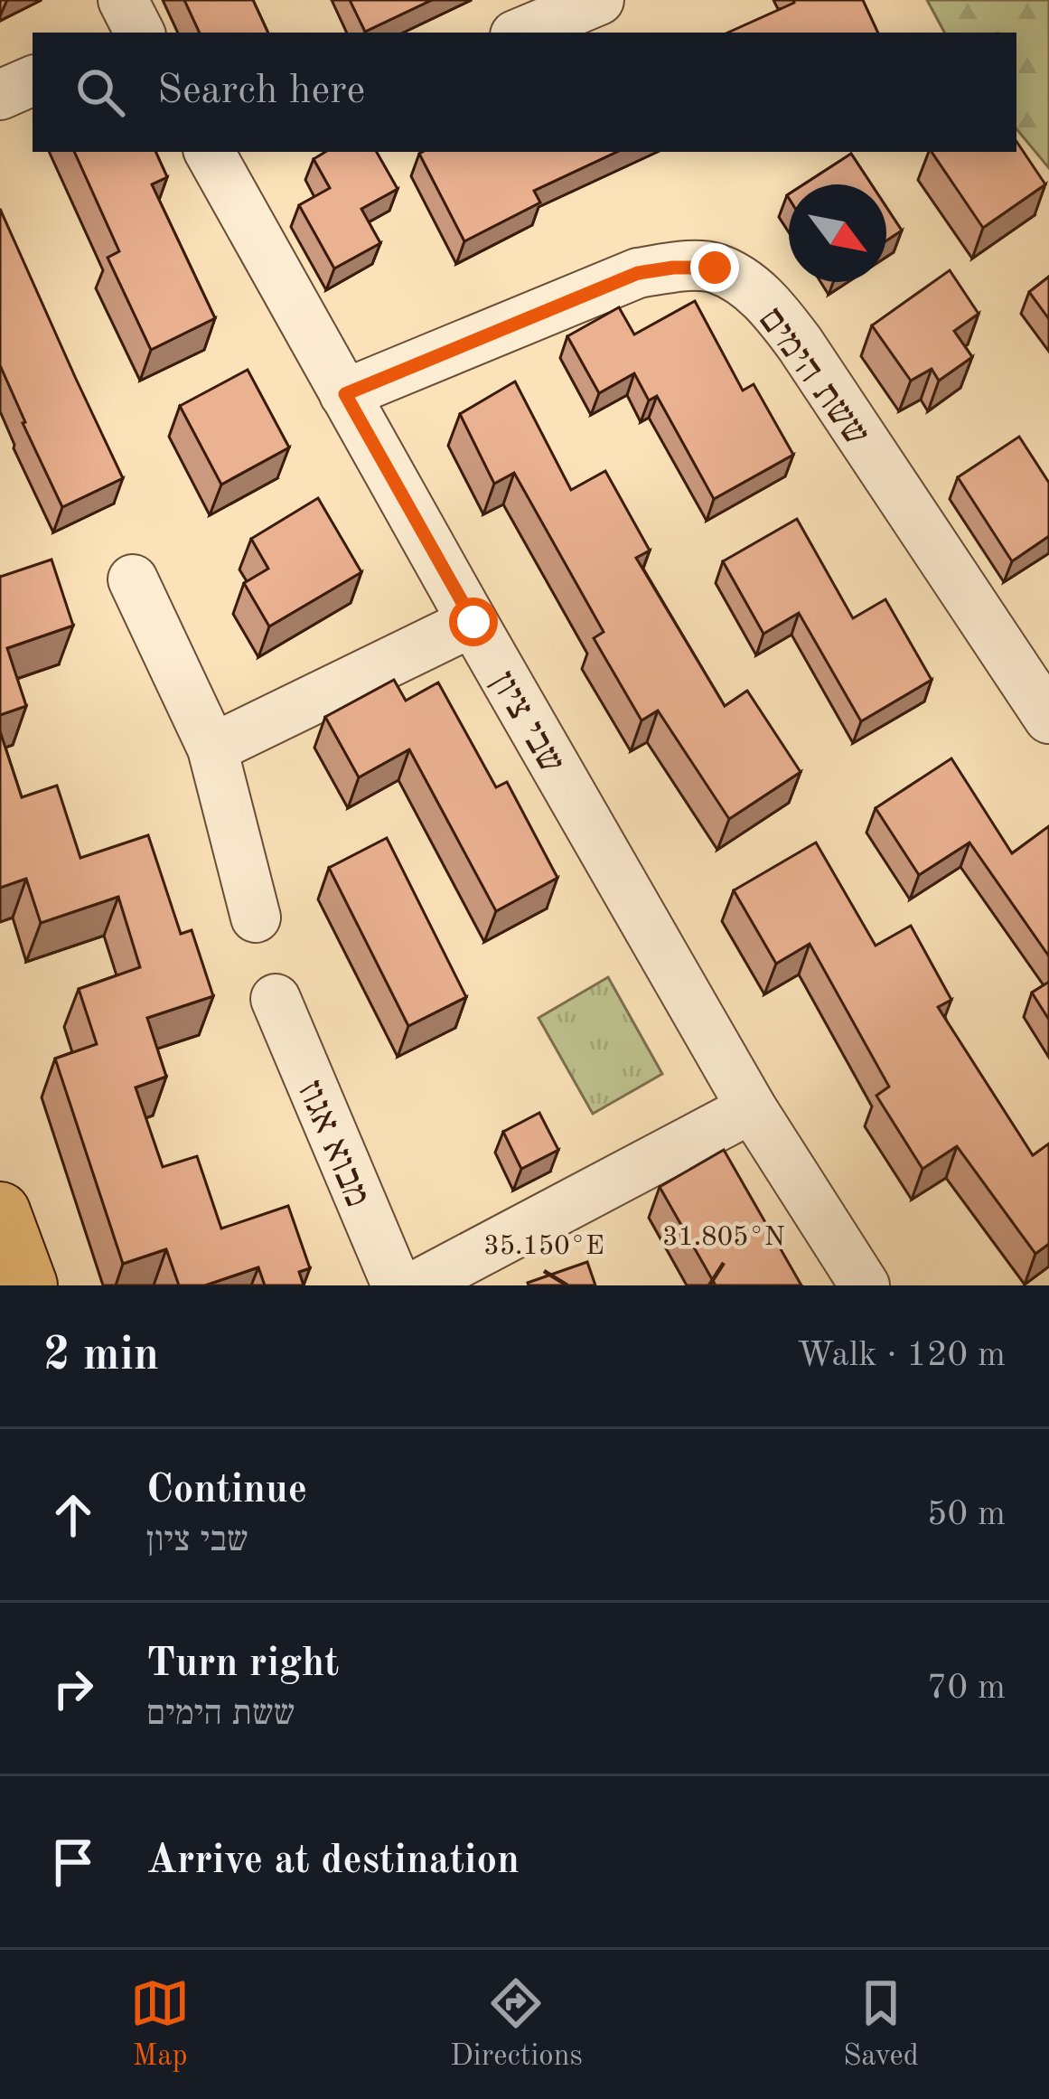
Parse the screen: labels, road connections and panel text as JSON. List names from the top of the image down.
{
  "streets": {
    "street": ["ששת הימים", "שבי ציון", "מבוא אגוז"]
  },
  "crossings": [
    ["ששת הימים", "שבי ציון"]
  ],
  "north": "bottom right",
  "page": {
    "search": "Search here",
    "heading": ["2 min", "Walk · 120 m"],
    "list": [
      ["Continue", "שבי ציון", "50 m"],
      ["Turn right", "ששת הימים", "70 m"],
      "Arrive at destination"
    ],
    "nav": ["Map", "Directions", "Saved"]
  },
  "coordinates": ["31.805°N", "35.150°E"]
}
